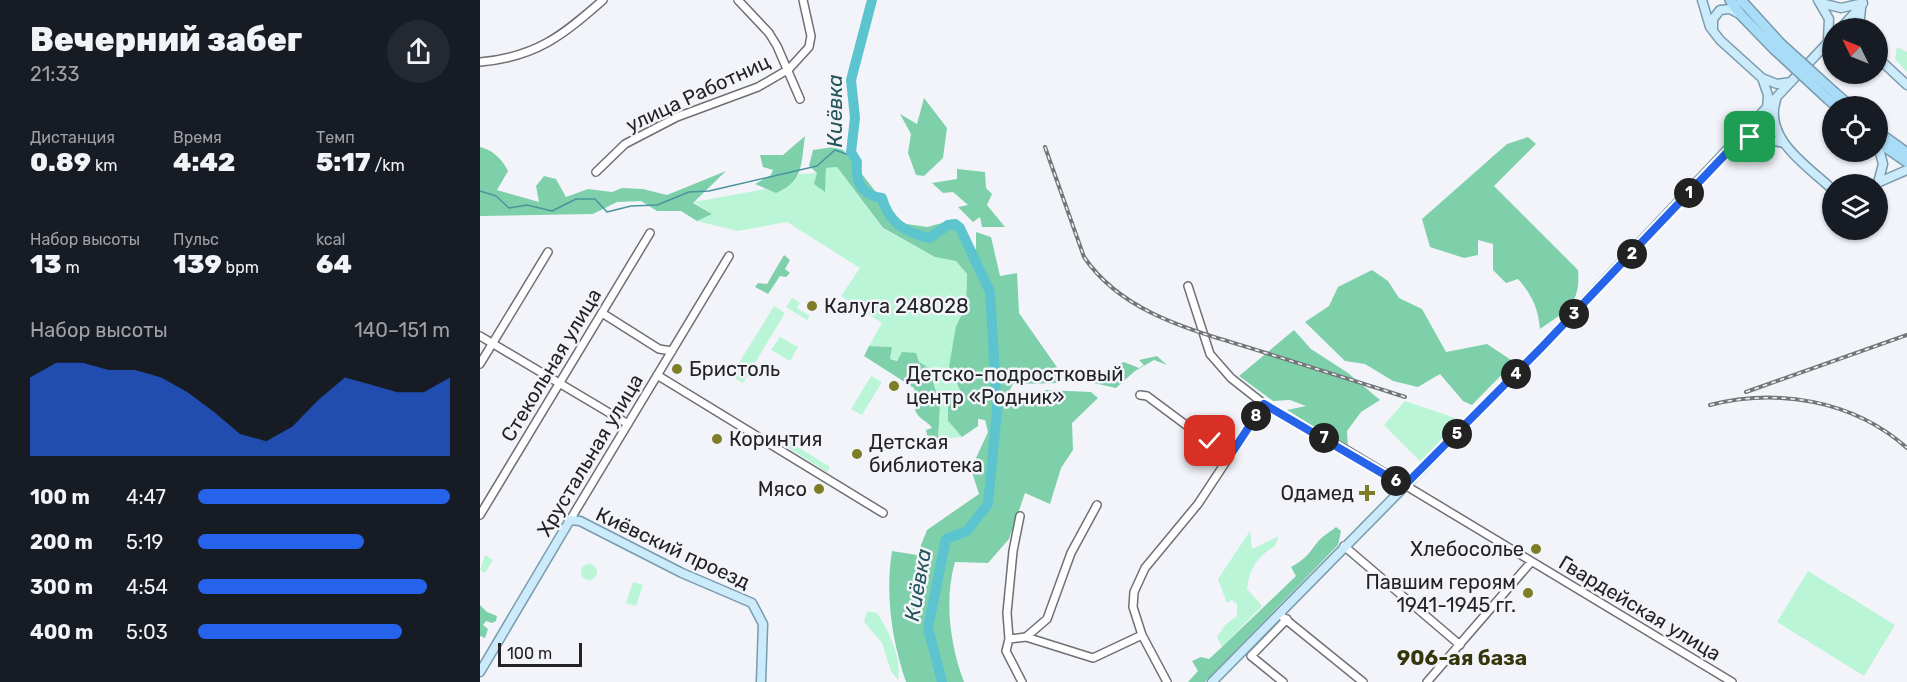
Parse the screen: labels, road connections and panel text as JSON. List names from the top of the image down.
{
  "streets": {
    "main road": ["Хрустальная улица", "Киёвский проезд"],
    "street": ["улица Работниц", "Стекольная улица", "Гвардейская улица"]
  },
  "crossings": [
    ["Хрустальная улица", "Киёвский проезд"]
  ],
  "districts": ["906-ая база"],
  "water": ["Киёвка"],
  "places": {
    "other": [
      "Калуга 248028",
      "Бристоль",
      "Детско-подростковый центр «Родник»",
      "Коринтия",
      "Детская библиотека",
      "Мясо",
      "Хлебосолье",
      "Павшим героям 1941-1945 гг."
    ],
    "health": ["Одамед"]
  },
  "scale_bar": "100 m",
  "north": "top left",
  "page": {
    "heading": ["Вечерний забег", "21:33"],
    "stats": [
      ["Дистанция", "0.89 km"],
      ["Время", "4:42"],
      ["Темп", "5:17 /km"],
      ["Набор высоты", "13 m"],
      ["Пульс", "139 bpm"],
      ["kcal", "64"]
    ],
    "pins": [
      "1",
      "2",
      "3",
      "4",
      "8",
      "5",
      "7",
      "6"
    ],
    "chart": ["Набор высоты", "140–151 m"],
    "list": [
      {
        "name": "100 m",
        "note": "4:47"
      },
      {
        "name": "200 m",
        "note": "5:19"
      },
      {
        "name": "300 m",
        "note": "4:54"
      },
      {
        "name": "400 m",
        "note": "5:03"
      }
    ],
    "scale": "100 m"
  }
}
